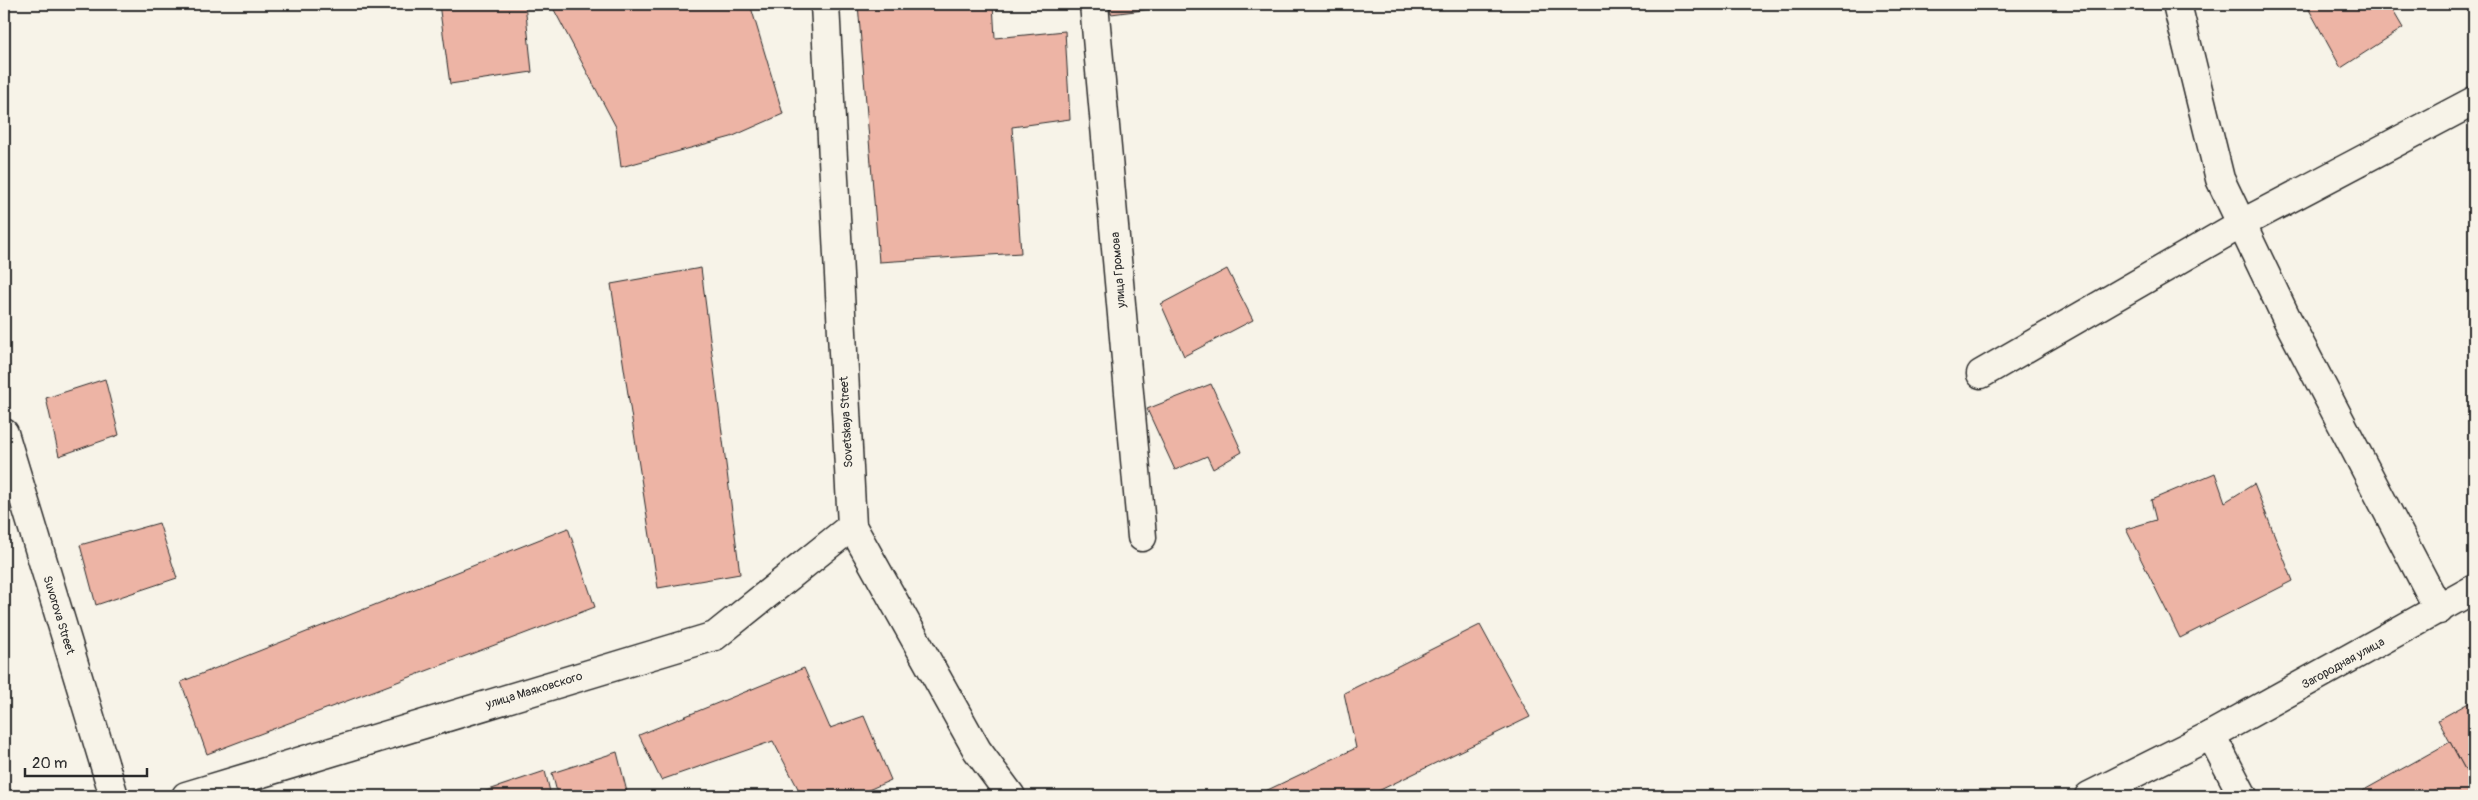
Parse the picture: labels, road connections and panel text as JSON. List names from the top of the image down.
{
  "streets": {
    "street": [
      "улица Громова",
      "Sovetskaya Street",
      "Suvorova Street",
      "Загородная улица",
      "улица Маяковского"
    ]
  },
  "crossings": [
    ["Sovetskaya Street", "улица Маяковского"]
  ],
  "scale_bar": "20 m"
}
